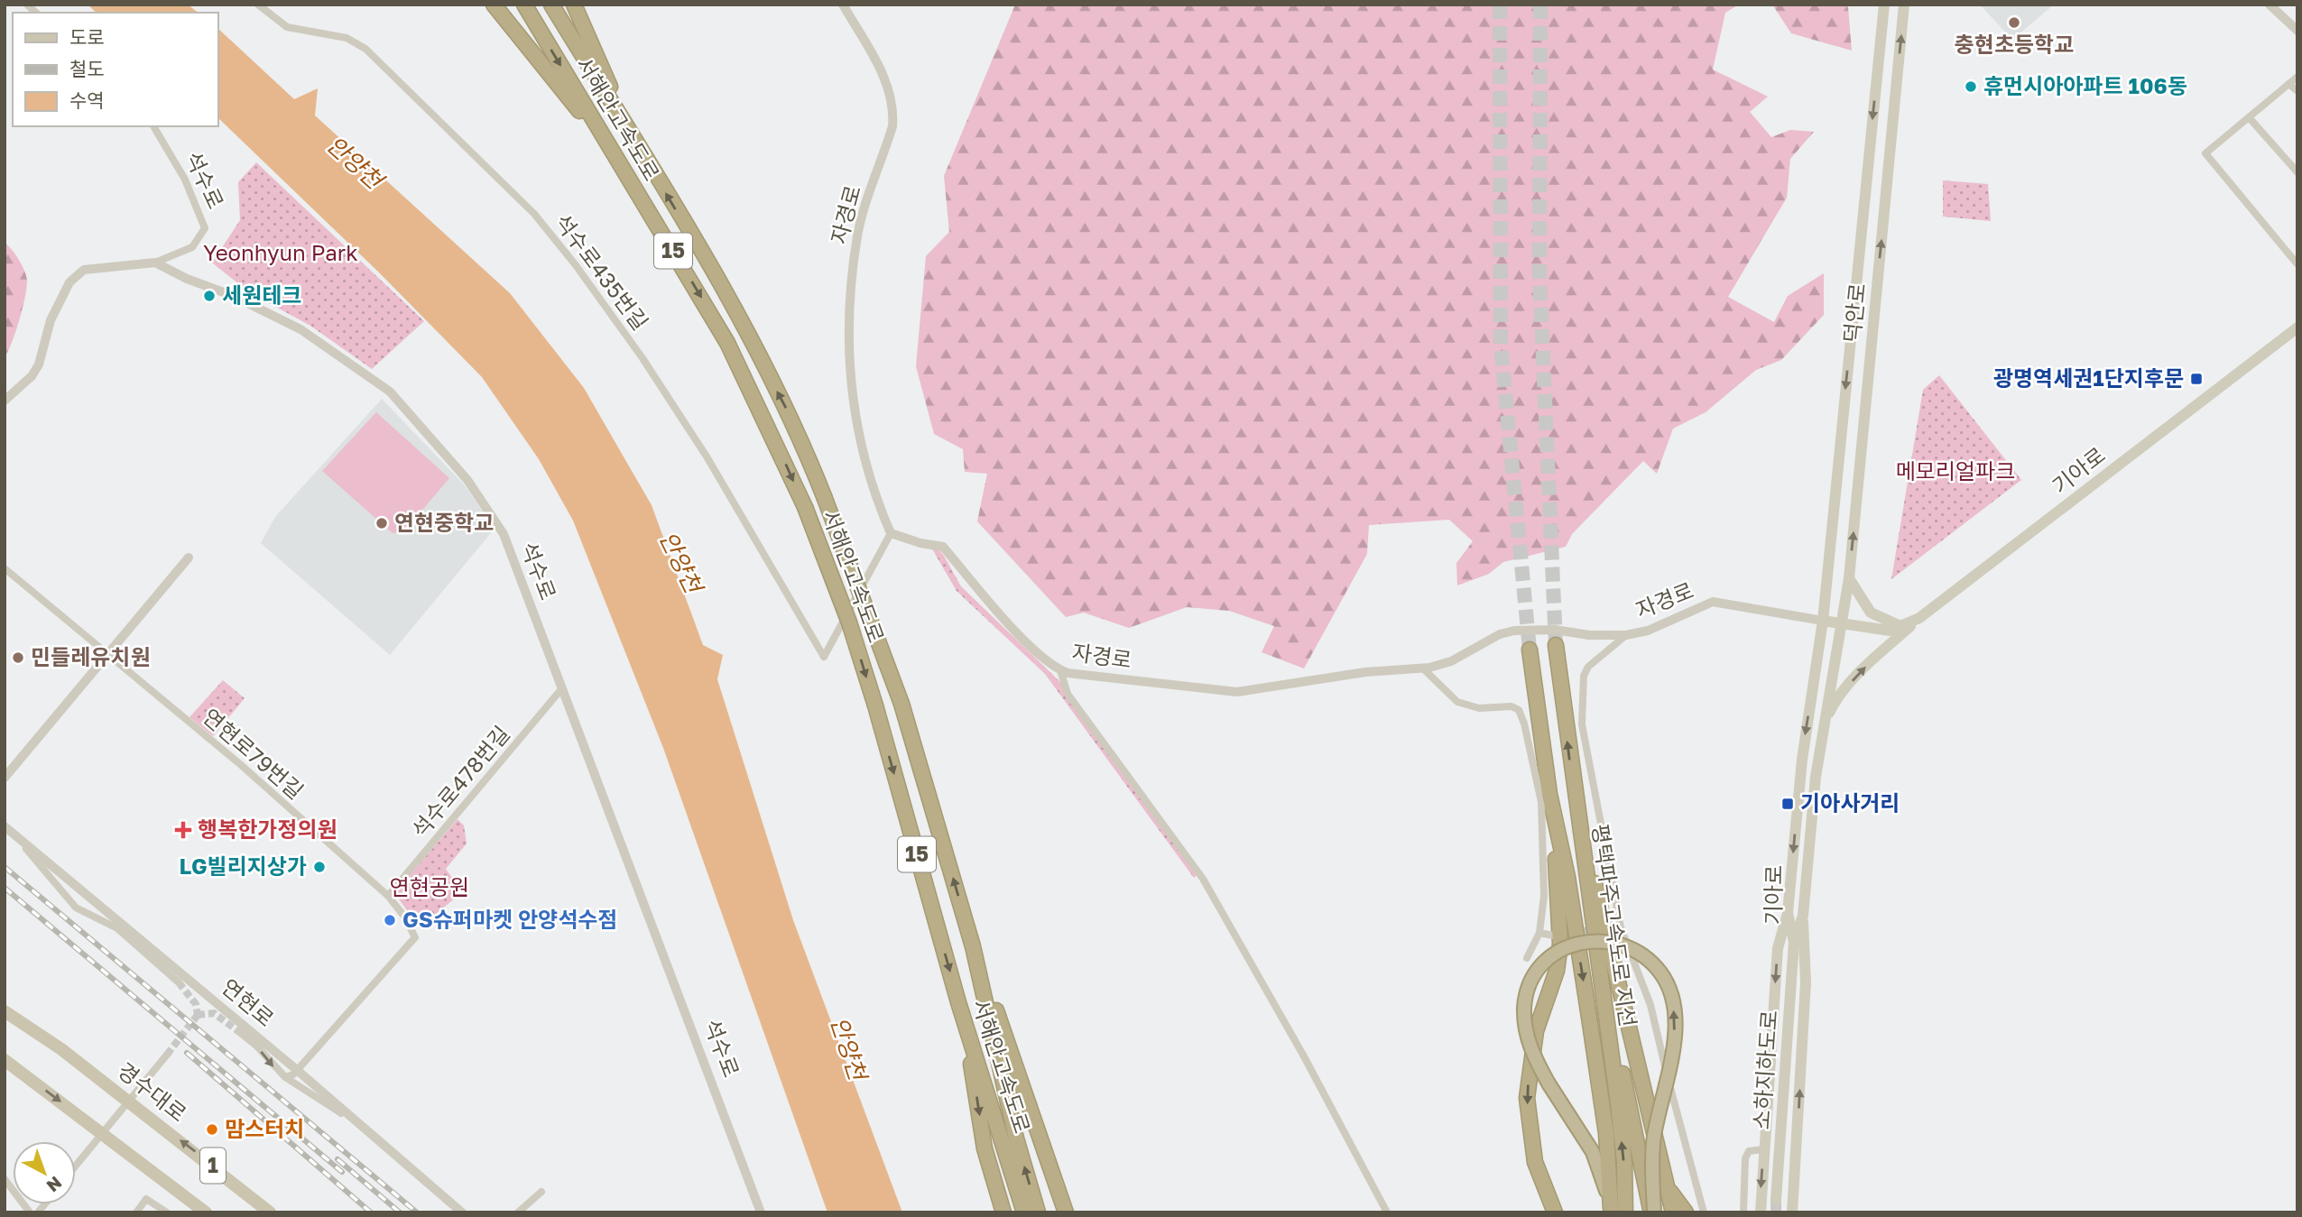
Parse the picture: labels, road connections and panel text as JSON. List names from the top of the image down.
{
  "streets": {
    "highway": ["서해안고속도로", "15", "평택파주고속도로 지선"],
    "main road": [
      "덕안로",
      "기아로",
      "소하지하도로",
      "경수대로",
      "1"
    ],
    "street": [
      "석수로",
      "자경로",
      "석수로435번길",
      "연현로79번길",
      "석수로478번길",
      "연현로"
    ]
  },
  "crossings": [
    ["석수로", "석수로478번길"],
    ["자경로", "석수로435번길"],
    ["자경로", "덕안로"],
    ["자경로", "기아로"],
    ["덕안로", "기아로"],
    ["기아로", "소하지하도로"],
    ["연현로79번길", "석수로478번길"],
    ["연현로79번길", "연현로"]
  ],
  "water": ["안양천"],
  "parks": ["Yeonhyun Park", "메모리얼파크", "연현공원"],
  "places": {
    "other": [
      "충현초등학교",
      "휴먼시아아파트 106동",
      "세원테크",
      "연현중학교",
      "민들레유치원",
      "LG빌리지상가",
      "GS슈퍼마켓 안양석수점",
      "맘스터치"
    ],
    "transit": ["광명역세권1단지후문", "기아사거리"],
    "health": ["행복한가정의원"]
  },
  "legend": ["도로", "철도", "수역"],
  "north": "bottom right"
}
